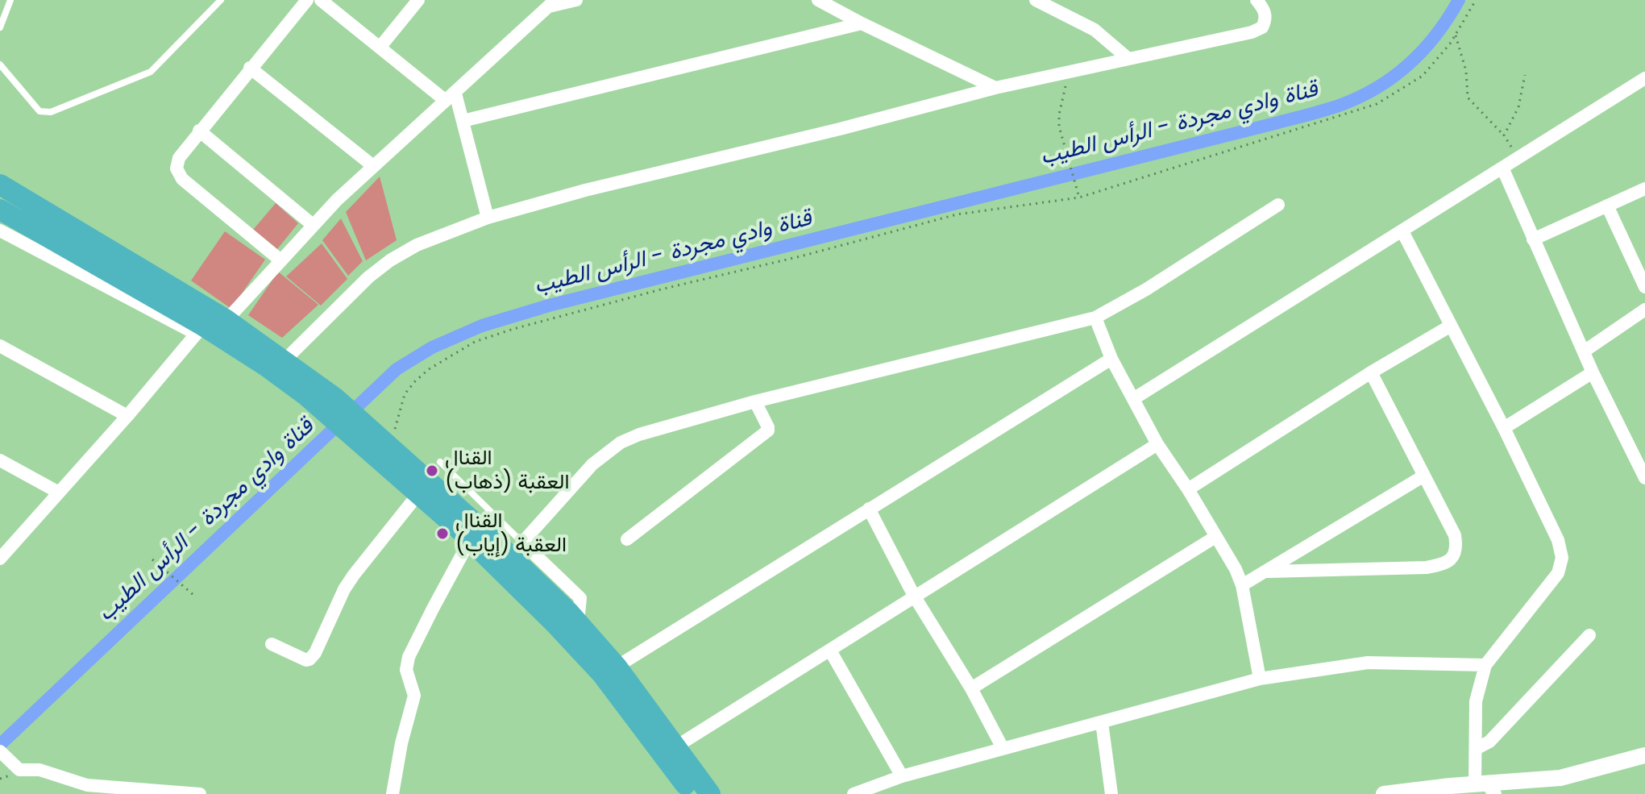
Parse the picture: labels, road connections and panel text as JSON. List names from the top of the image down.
{
  "water": ["قناة وادي مجردة - الرأس الطيب"],
  "places": ["القنال العقبة (ذهاب)", "القنال العقبة (إياب)"]
}
